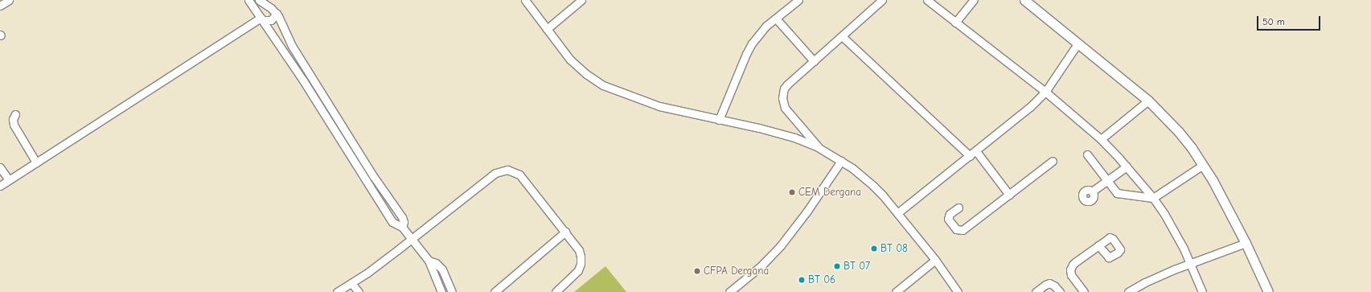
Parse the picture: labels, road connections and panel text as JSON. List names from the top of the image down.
{
  "places": [
    "CEM Dergana",
    "BT 08",
    "BT 07",
    "CFPA Dergana",
    "BT 06"
  ],
  "scale_bar": "50 m"
}
